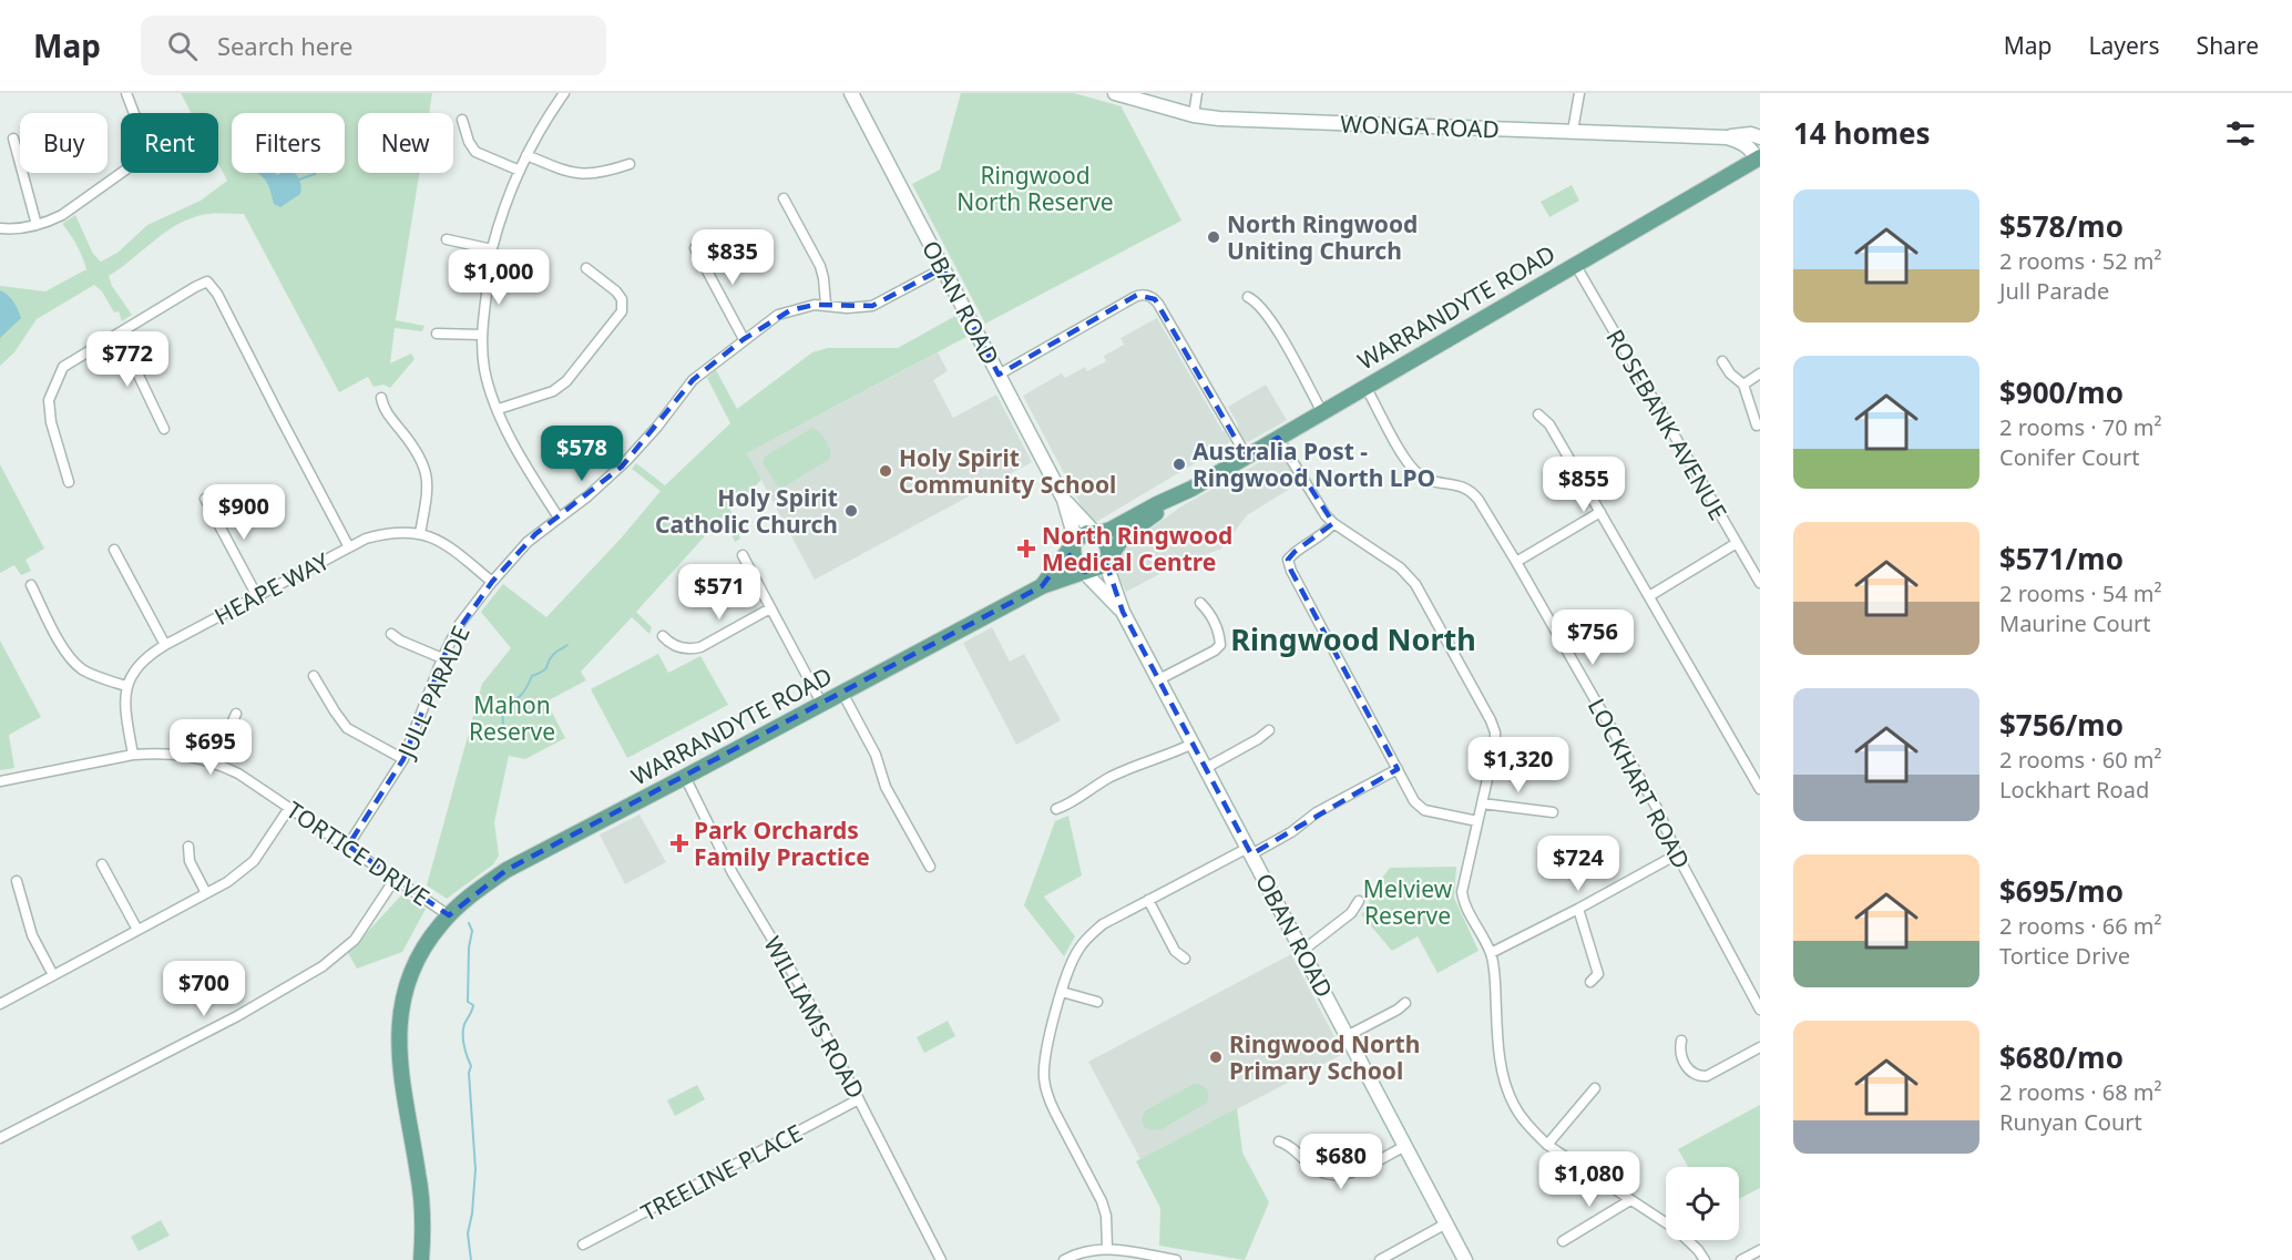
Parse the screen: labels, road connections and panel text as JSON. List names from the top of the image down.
{
  "streets": {
    "main road": ["WONGA ROAD", "OBAN ROAD", "WARRANDYTE ROAD"],
    "street": [
      "ROSEBANK AVENUE",
      "HEAPE WAY",
      "JULL PARADE",
      "LOCKHART ROAD",
      "TORTICE DRIVE",
      "WILLIAMS ROAD",
      "TREELINE PLACE"
    ]
  },
  "crossings": [
    ["WONGA ROAD", "WARRANDYTE ROAD"],
    ["OBAN ROAD", "WARRANDYTE ROAD"],
    ["OBAN ROAD", "JULL PARADE"],
    ["WARRANDYTE ROAD", "ROSEBANK AVENUE"],
    ["WARRANDYTE ROAD", "LOCKHART ROAD"],
    ["WARRANDYTE ROAD", "TORTICE DRIVE"],
    ["WARRANDYTE ROAD", "WILLIAMS ROAD"],
    ["HEAPE WAY", "JULL PARADE"],
    ["JULL PARADE", "TORTICE DRIVE"],
    ["WILLIAMS ROAD", "TREELINE PLACE"]
  ],
  "districts": ["Ringwood North"],
  "parks": ["Ringwood North Reserve", "Mahon Reserve", "Melview Reserve"],
  "places": {
    "other": [
      "North Ringwood Uniting Church",
      "Australia Post - Ringwood North LPO",
      "Holy Spirit Community School",
      "Holy Spirit Catholic Church",
      "Ringwood North Primary School"
    ],
    "health": ["North Ringwood Medical Centre", "Park Orchards Family Practice"]
  },
  "page": {
    "header": "Map",
    "search": "Search here",
    "nav": ["Map", "Layers", "Share"],
    "heading": "14 homes",
    "chip": [
      "Buy",
      "Rent",
      "Filters",
      "New"
    ],
    "list": [
      {
        "name": "$578/mo",
        "note": "2 rooms · 52 m² · Jull Parade"
      },
      {
        "name": "$900/mo",
        "note": "2 rooms · 70 m² · Conifer Court"
      },
      {
        "name": "$571/mo",
        "note": "2 rooms · 54 m² · Maurine Court"
      },
      {
        "name": "$756/mo",
        "note": "2 rooms · 60 m² · Lockhart Road"
      },
      {
        "name": "$695/mo",
        "note": "2 rooms · 66 m² · Tortice Drive"
      },
      {
        "name": "$680/mo",
        "note": "2 rooms · 68 m² · Runyan Court"
      }
    ],
    "price": [
      "$835",
      "$1,000",
      "$772",
      "$578",
      "$855",
      "$900",
      "$571",
      "$756",
      "$695",
      "$1,320",
      "$724",
      "$700",
      "$680",
      "$1,080"
    ]
  }
}
